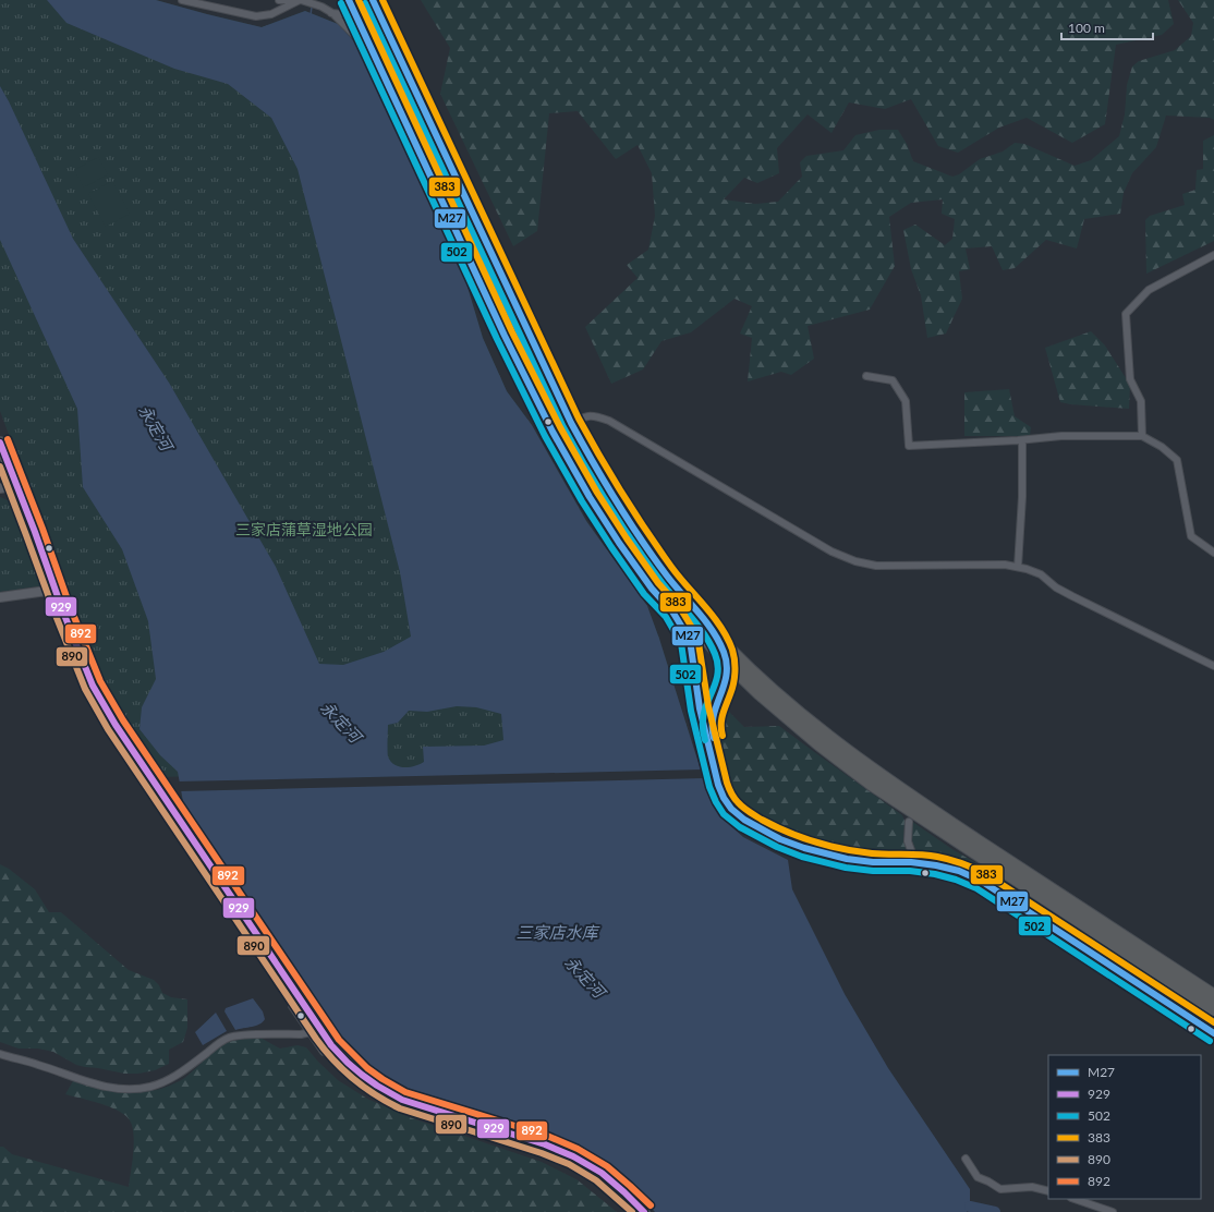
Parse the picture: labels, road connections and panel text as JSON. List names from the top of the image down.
{
  "water": ["永定河", "三家店水库"],
  "parks": ["三家店蒲草湿地公园"],
  "lines": [
    "transit line M27",
    "transit line 383",
    "transit line 502",
    "transit line 892",
    "transit line 929",
    "transit line 890"
  ],
  "legend": [
    "M27",
    "929",
    "502",
    "383",
    "890",
    "892"
  ],
  "scale_bar": "100 m"
}
